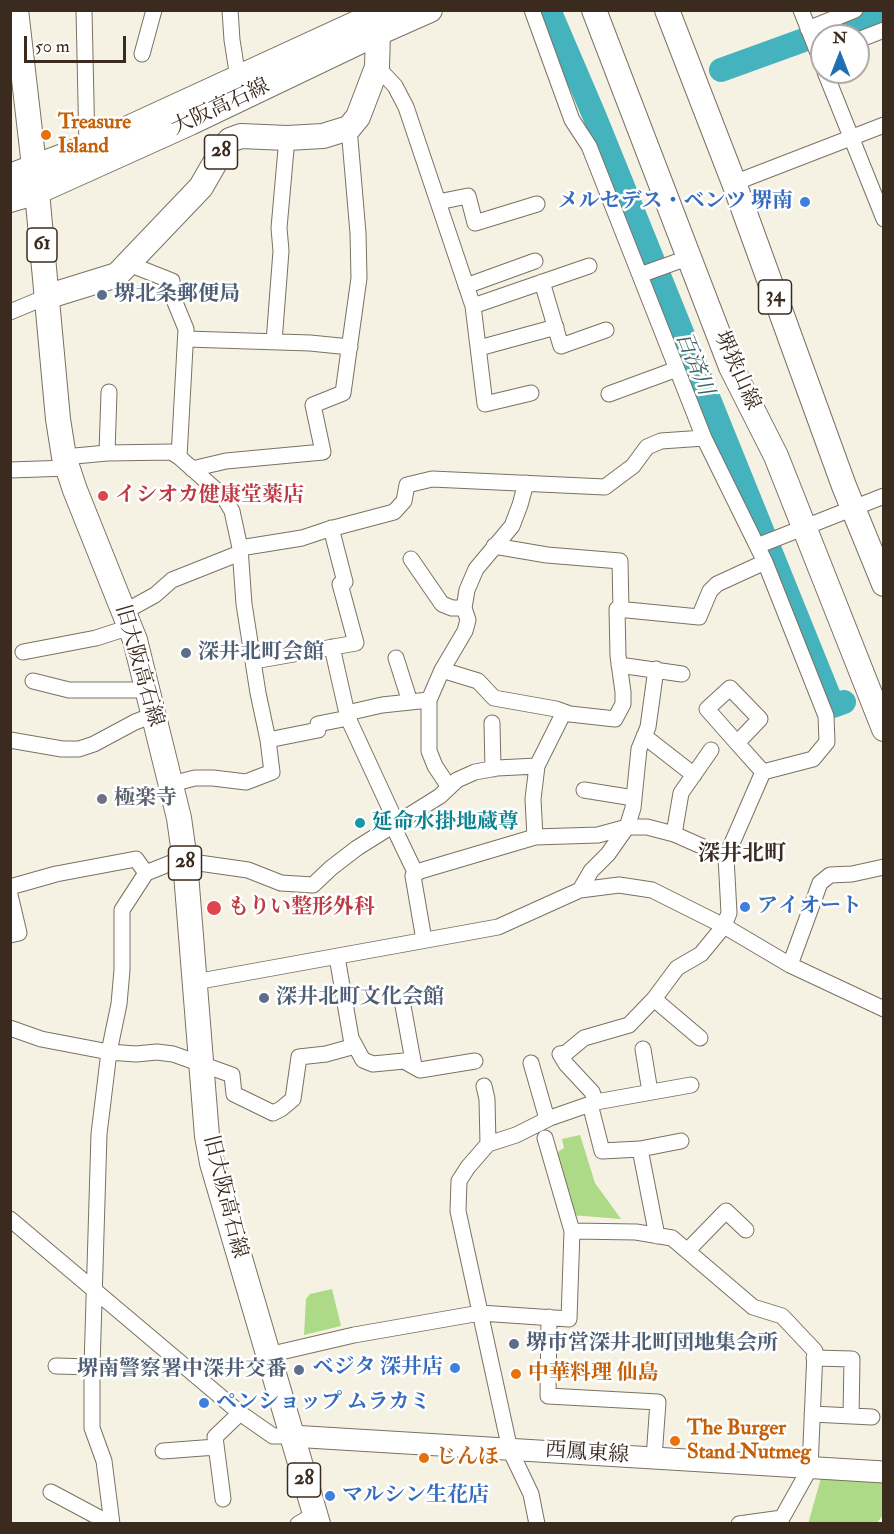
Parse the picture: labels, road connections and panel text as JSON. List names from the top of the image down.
{
  "streets": {
    "main road": [
      "大阪高石線",
      "28",
      "61",
      "34",
      "堺狭山線",
      "旧大阪高石線",
      "西鳳東線"
    ]
  },
  "crossings": [
    ["大阪高石線", "61"],
    ["28", "61"],
    ["28", "旧大阪高石線"],
    ["61", "旧大阪高石線"],
    ["旧大阪高石線", "西鳳東線"]
  ],
  "districts": ["深井北町"],
  "water": ["百済川"],
  "places": [
    "Treasure Island",
    "メルセデス・ベンツ 堺南",
    "堺北条郵便局",
    "イシオカ健康堂薬店",
    "深井北町会館",
    "極楽寺",
    "延命水掛地蔵尊",
    "アイオート",
    "もりい整形外科",
    "深井北町文化会館",
    "堺市営深井北町団地集会所",
    "ベジタ 深井店",
    "堺南警察署中深井交番",
    "中華料理 仙島",
    "ペンショップ ムラカミ",
    "The Burger Stand Nutmeg",
    "じんほ",
    "マルシン生花店"
  ],
  "scale_bar": "50 m",
  "north": "top"
}
